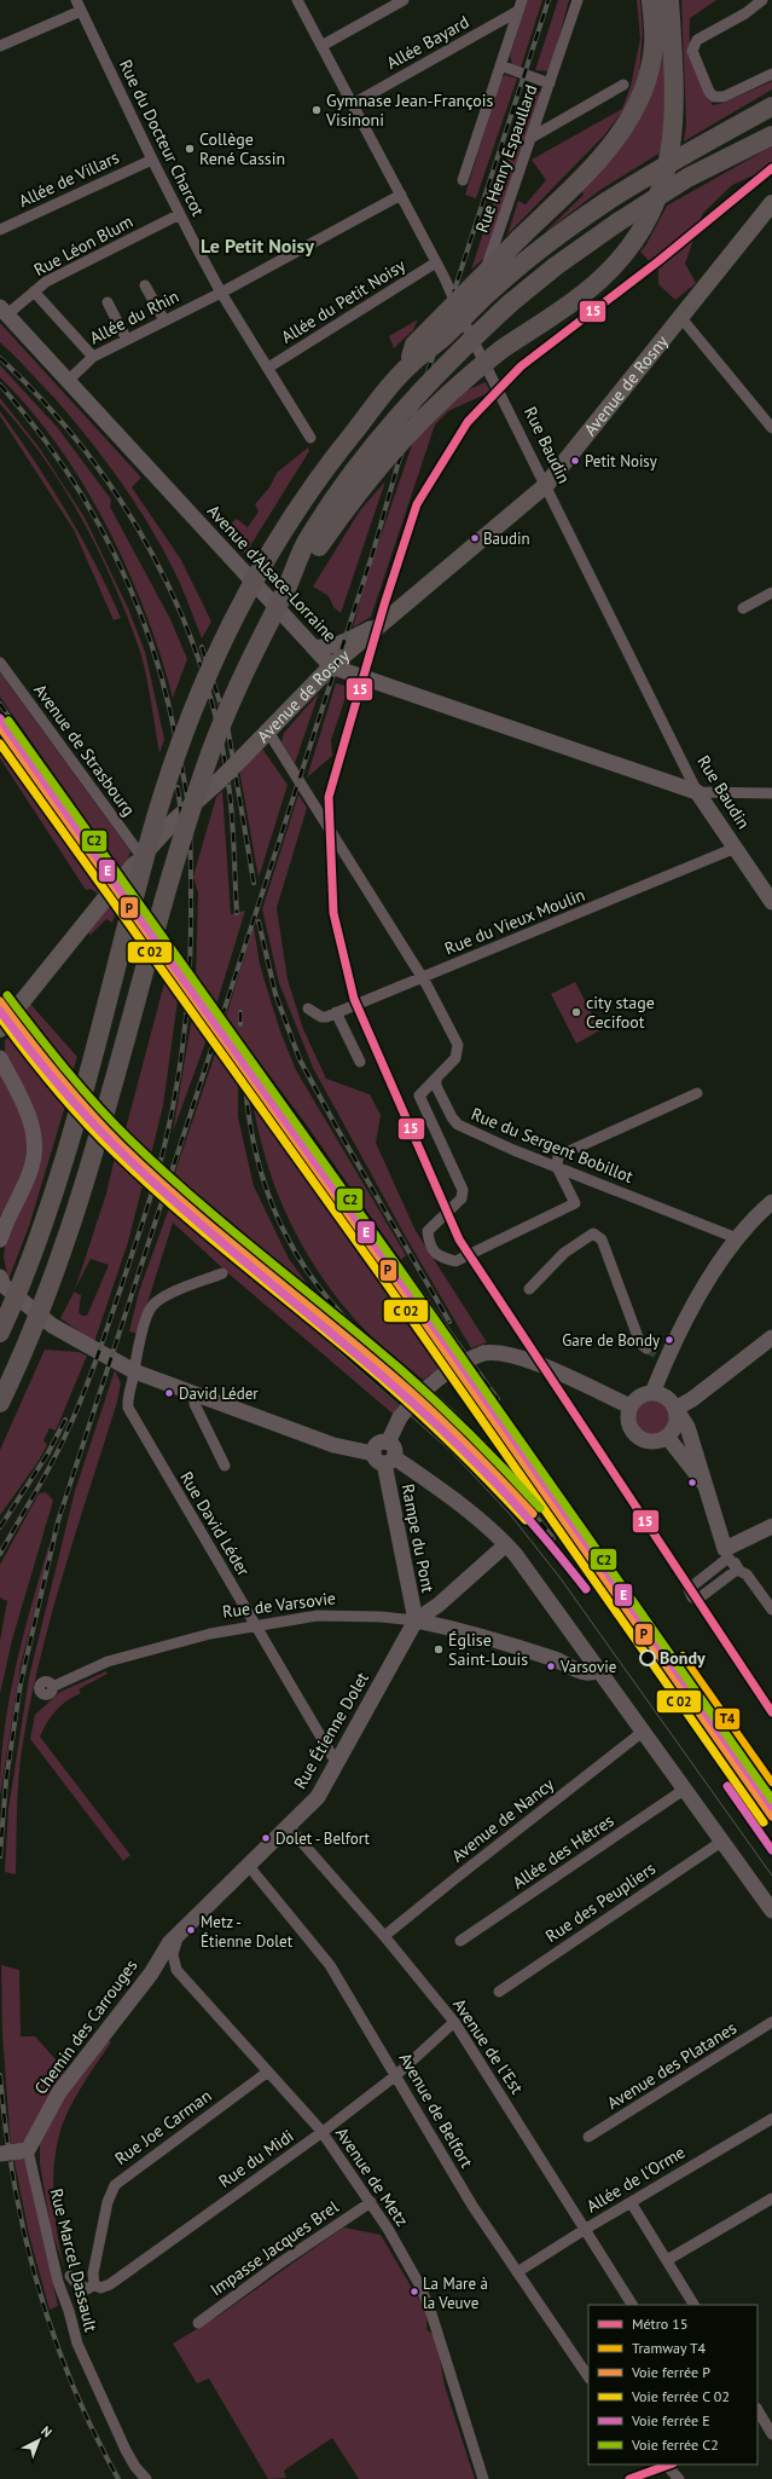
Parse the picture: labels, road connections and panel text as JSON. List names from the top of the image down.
{
  "streets": {
    "main road": ["Avenue de Rosny"],
    "street": [
      "Allée Bayard",
      "Rue du Docteur Charcot",
      "Rue Henry Espaullard",
      "Allée de Villars",
      "Rue Léon Blum",
      "Allée du Petit Noisy",
      "Allée du Rhin",
      "Rue Baudin",
      "Avenue d'Alsace-Lorraine",
      "Avenue de Strasbourg",
      "Rue du Vieux Moulin",
      "Rue du Sergent Bobillot",
      "Rue David Léder",
      "Rampe du Pont",
      "Rue de Varsovie",
      "Rue Étienne Dolet",
      "Avenue de Nancy",
      "Allée des Hêtres",
      "Rue des Peupliers",
      "Chemin des Carrouges",
      "Avenue de l'Est",
      "Avenue des Platanes",
      "Avenue de Belfort",
      "Rue Joe Carman",
      "Rue du Midi",
      "Avenue de Metz",
      "Allée de l'Orme",
      "Impasse Jacques Brel",
      "Rue Marcel Dassault"
    ]
  },
  "crossings": [
    ["Allée Bayard", "Rue Baudin"],
    ["Rue du Docteur Charcot", "Allée de Villars"],
    ["Rue du Docteur Charcot", "Rue Léon Blum"],
    ["Rue du Docteur Charcot", "Allée du Petit Noisy"],
    ["Rue du Docteur Charcot", "Allée du Rhin"],
    ["Rue Henry Espaullard", "Rue Baudin"],
    ["Rue Léon Blum", "Avenue d'Alsace-Lorraine"],
    ["Allée du Petit Noisy", "Rue Baudin"],
    ["Allée du Rhin", "Rue Baudin"],
    ["Allée du Rhin", "Avenue d'Alsace-Lorraine"],
    ["Avenue de Rosny", "Rue Baudin"],
    ["Avenue de Rosny", "Avenue d'Alsace-Lorraine"],
    ["Avenue de Rosny", "Avenue de Strasbourg"],
    ["Rue Baudin", "Avenue d'Alsace-Lorraine"],
    ["Rue Baudin", "Rue du Vieux Moulin"],
    ["Rue David Léder", "Rue de Varsovie"],
    ["Rue David Léder", "Rue Étienne Dolet"],
    ["Rampe du Pont", "Rue de Varsovie"],
    ["Rampe du Pont", "Rue Étienne Dolet"],
    ["Rue de Varsovie", "Rue Étienne Dolet"],
    ["Rue Étienne Dolet", "Chemin des Carrouges"],
    ["Rue Étienne Dolet", "Avenue de l'Est"],
    ["Rue Étienne Dolet", "Avenue de Belfort"],
    ["Rue Étienne Dolet", "Avenue de Metz"],
    ["Avenue de Nancy", "Avenue de l'Est"],
    ["Chemin des Carrouges", "Avenue de Metz"],
    ["Chemin des Carrouges", "Rue Marcel Dassault"],
    ["Avenue de l'Est", "Rue du Midi"],
    ["Avenue de l'Est", "Allée de l'Orme"],
    ["Avenue de Belfort", "Rue du Midi"],
    ["Avenue de Belfort", "Allée de l'Orme"],
    ["Rue Joe Carman", "Rue du Midi"],
    ["Rue Joe Carman", "Avenue de Metz"],
    ["Rue du Midi", "Avenue de Metz"],
    ["Avenue de Metz", "Impasse Jacques Brel"]
  ],
  "districts": ["Le Petit Noisy"],
  "places": [
    "Gymnase Jean-François Visinoni",
    "Collège René Cassin",
    "Petit Noisy",
    "Baudin",
    "city stage Cecifoot",
    "Gare de Bondy",
    "David Léder",
    "Église Saint-Louis",
    "Bondy",
    "Varsovie",
    "Dolet - Belfort",
    "Metz - Étienne Dolet",
    "La Mare à la Veuve"
  ],
  "lines": [
    "metro line 15",
    "rail line E",
    "rail line C2",
    "rail line P",
    "tram line T4"
  ],
  "legend": [
    "Métro 15",
    "Tramway T4",
    "Voie ferrée P",
    "Voie ferrée C 02",
    "Voie ferrée E",
    "Voie ferrée C2"
  ],
  "north": "top right"
}
